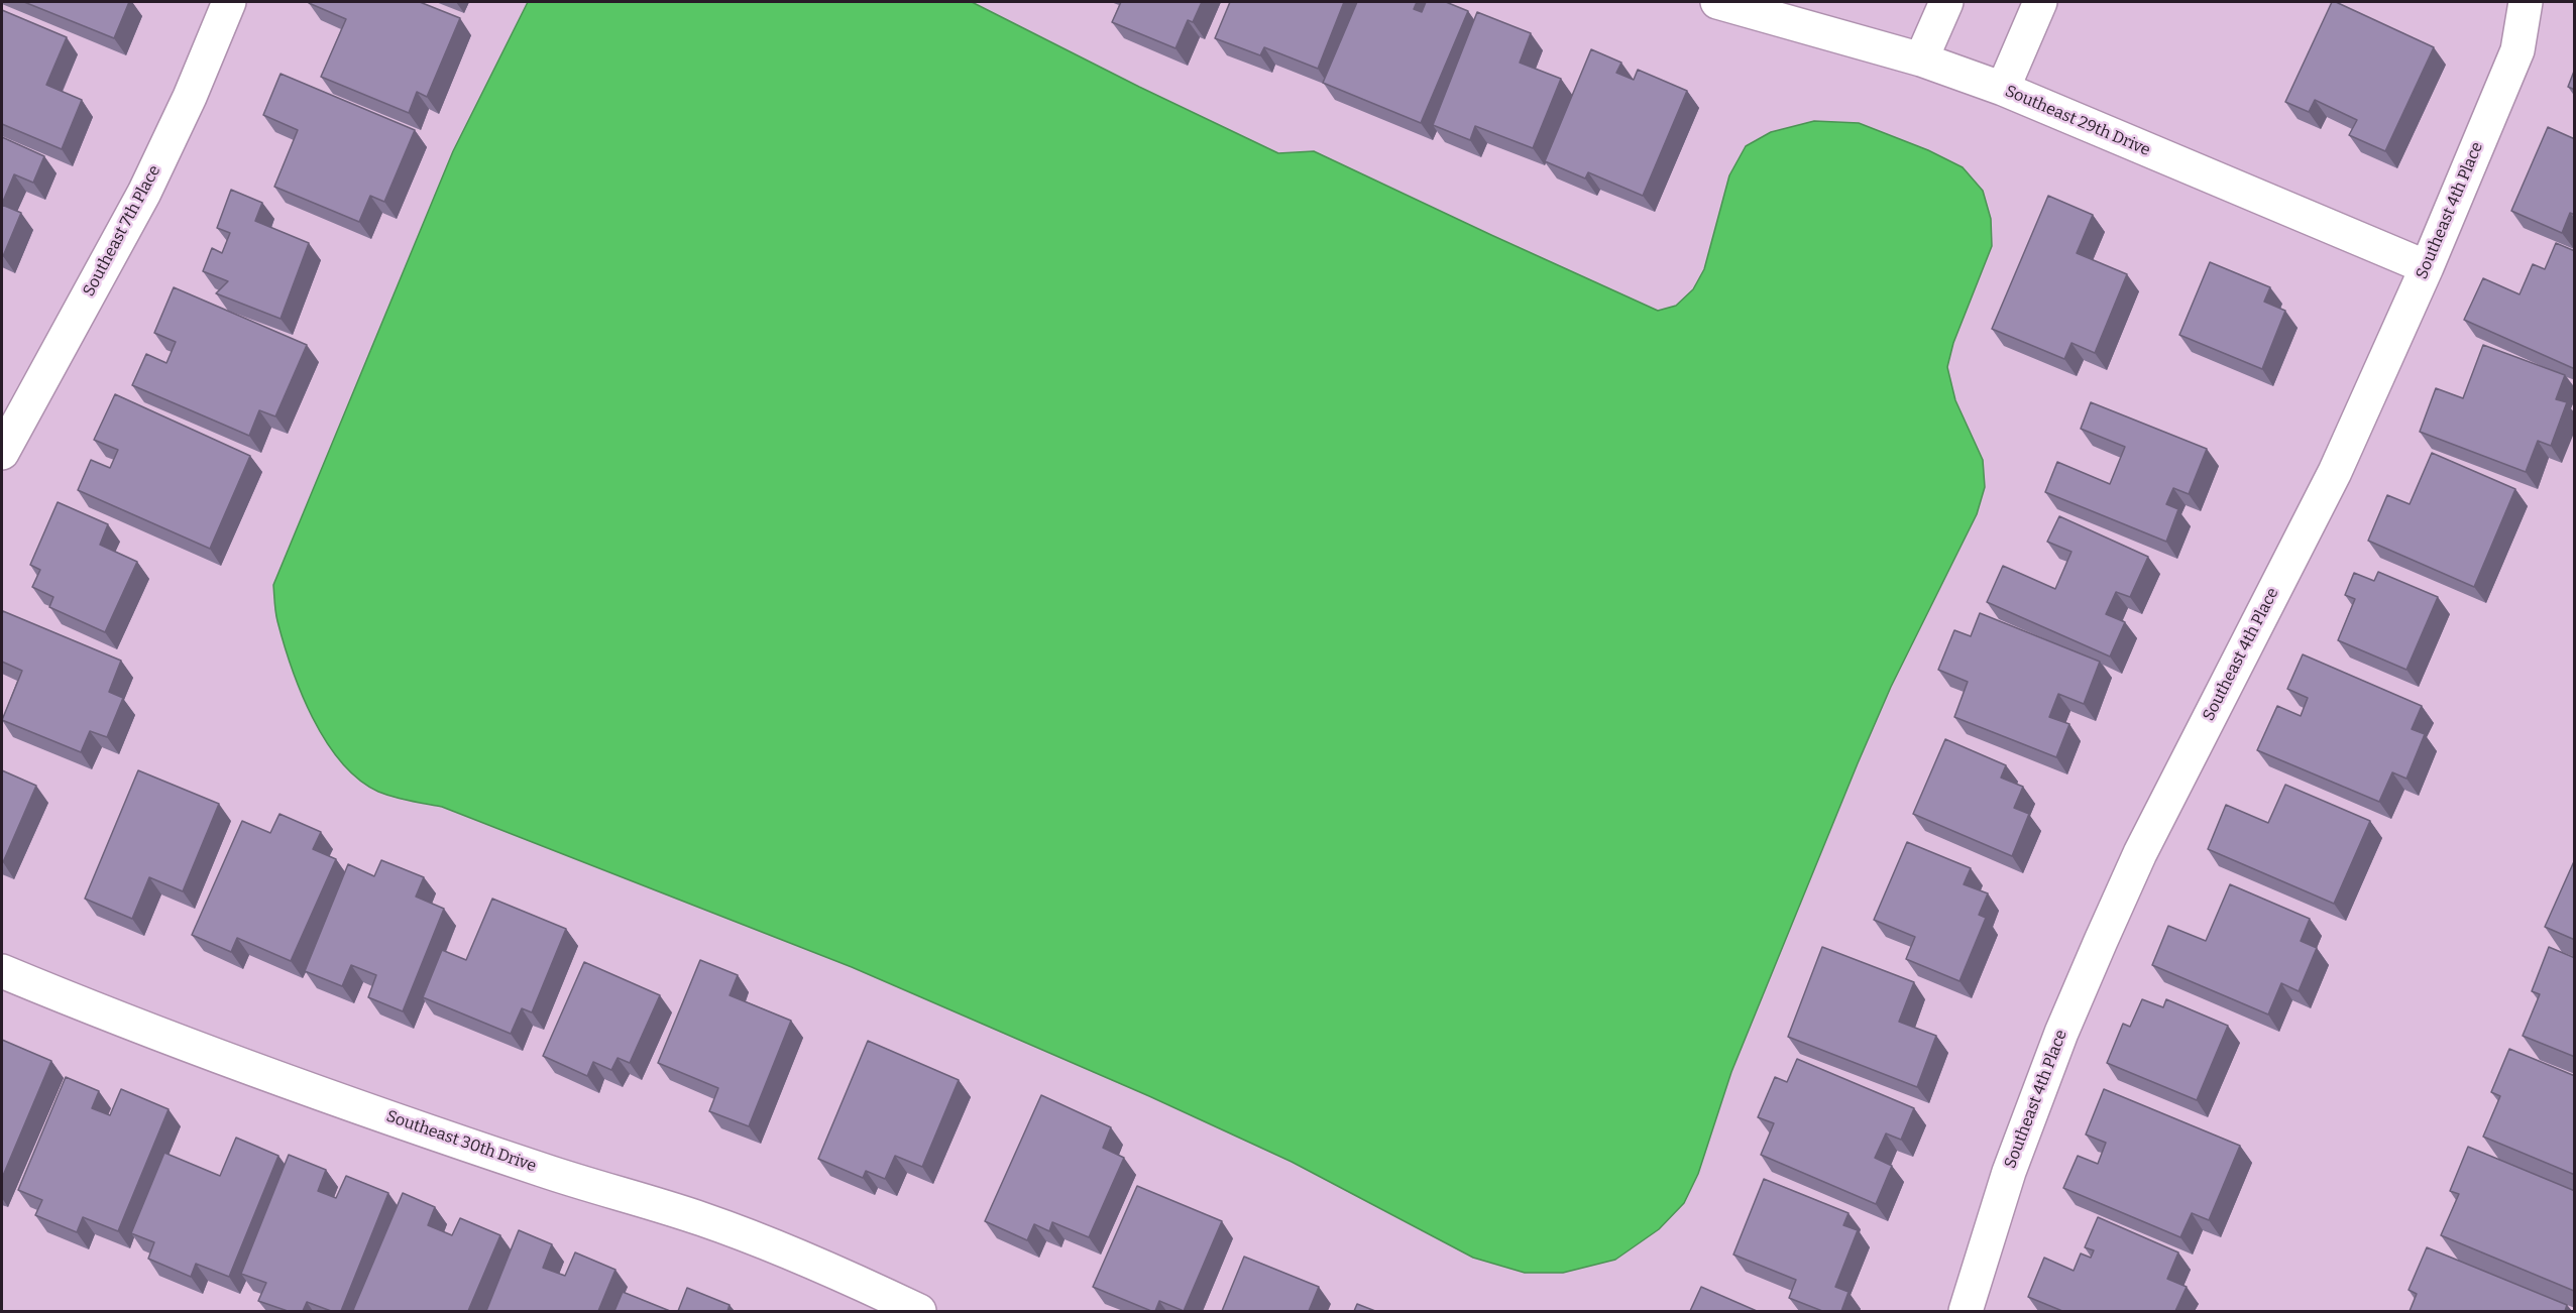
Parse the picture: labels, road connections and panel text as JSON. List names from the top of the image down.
{
  "streets": {
    "street": [
      "Southeast 29th Drive",
      "Southeast 4th Place",
      "Southeast 7th Place",
      "Southeast 30th Drive"
    ]
  },
  "crossings": [
    ["Southeast 29th Drive", "Southeast 4th Place"]
  ]
}
